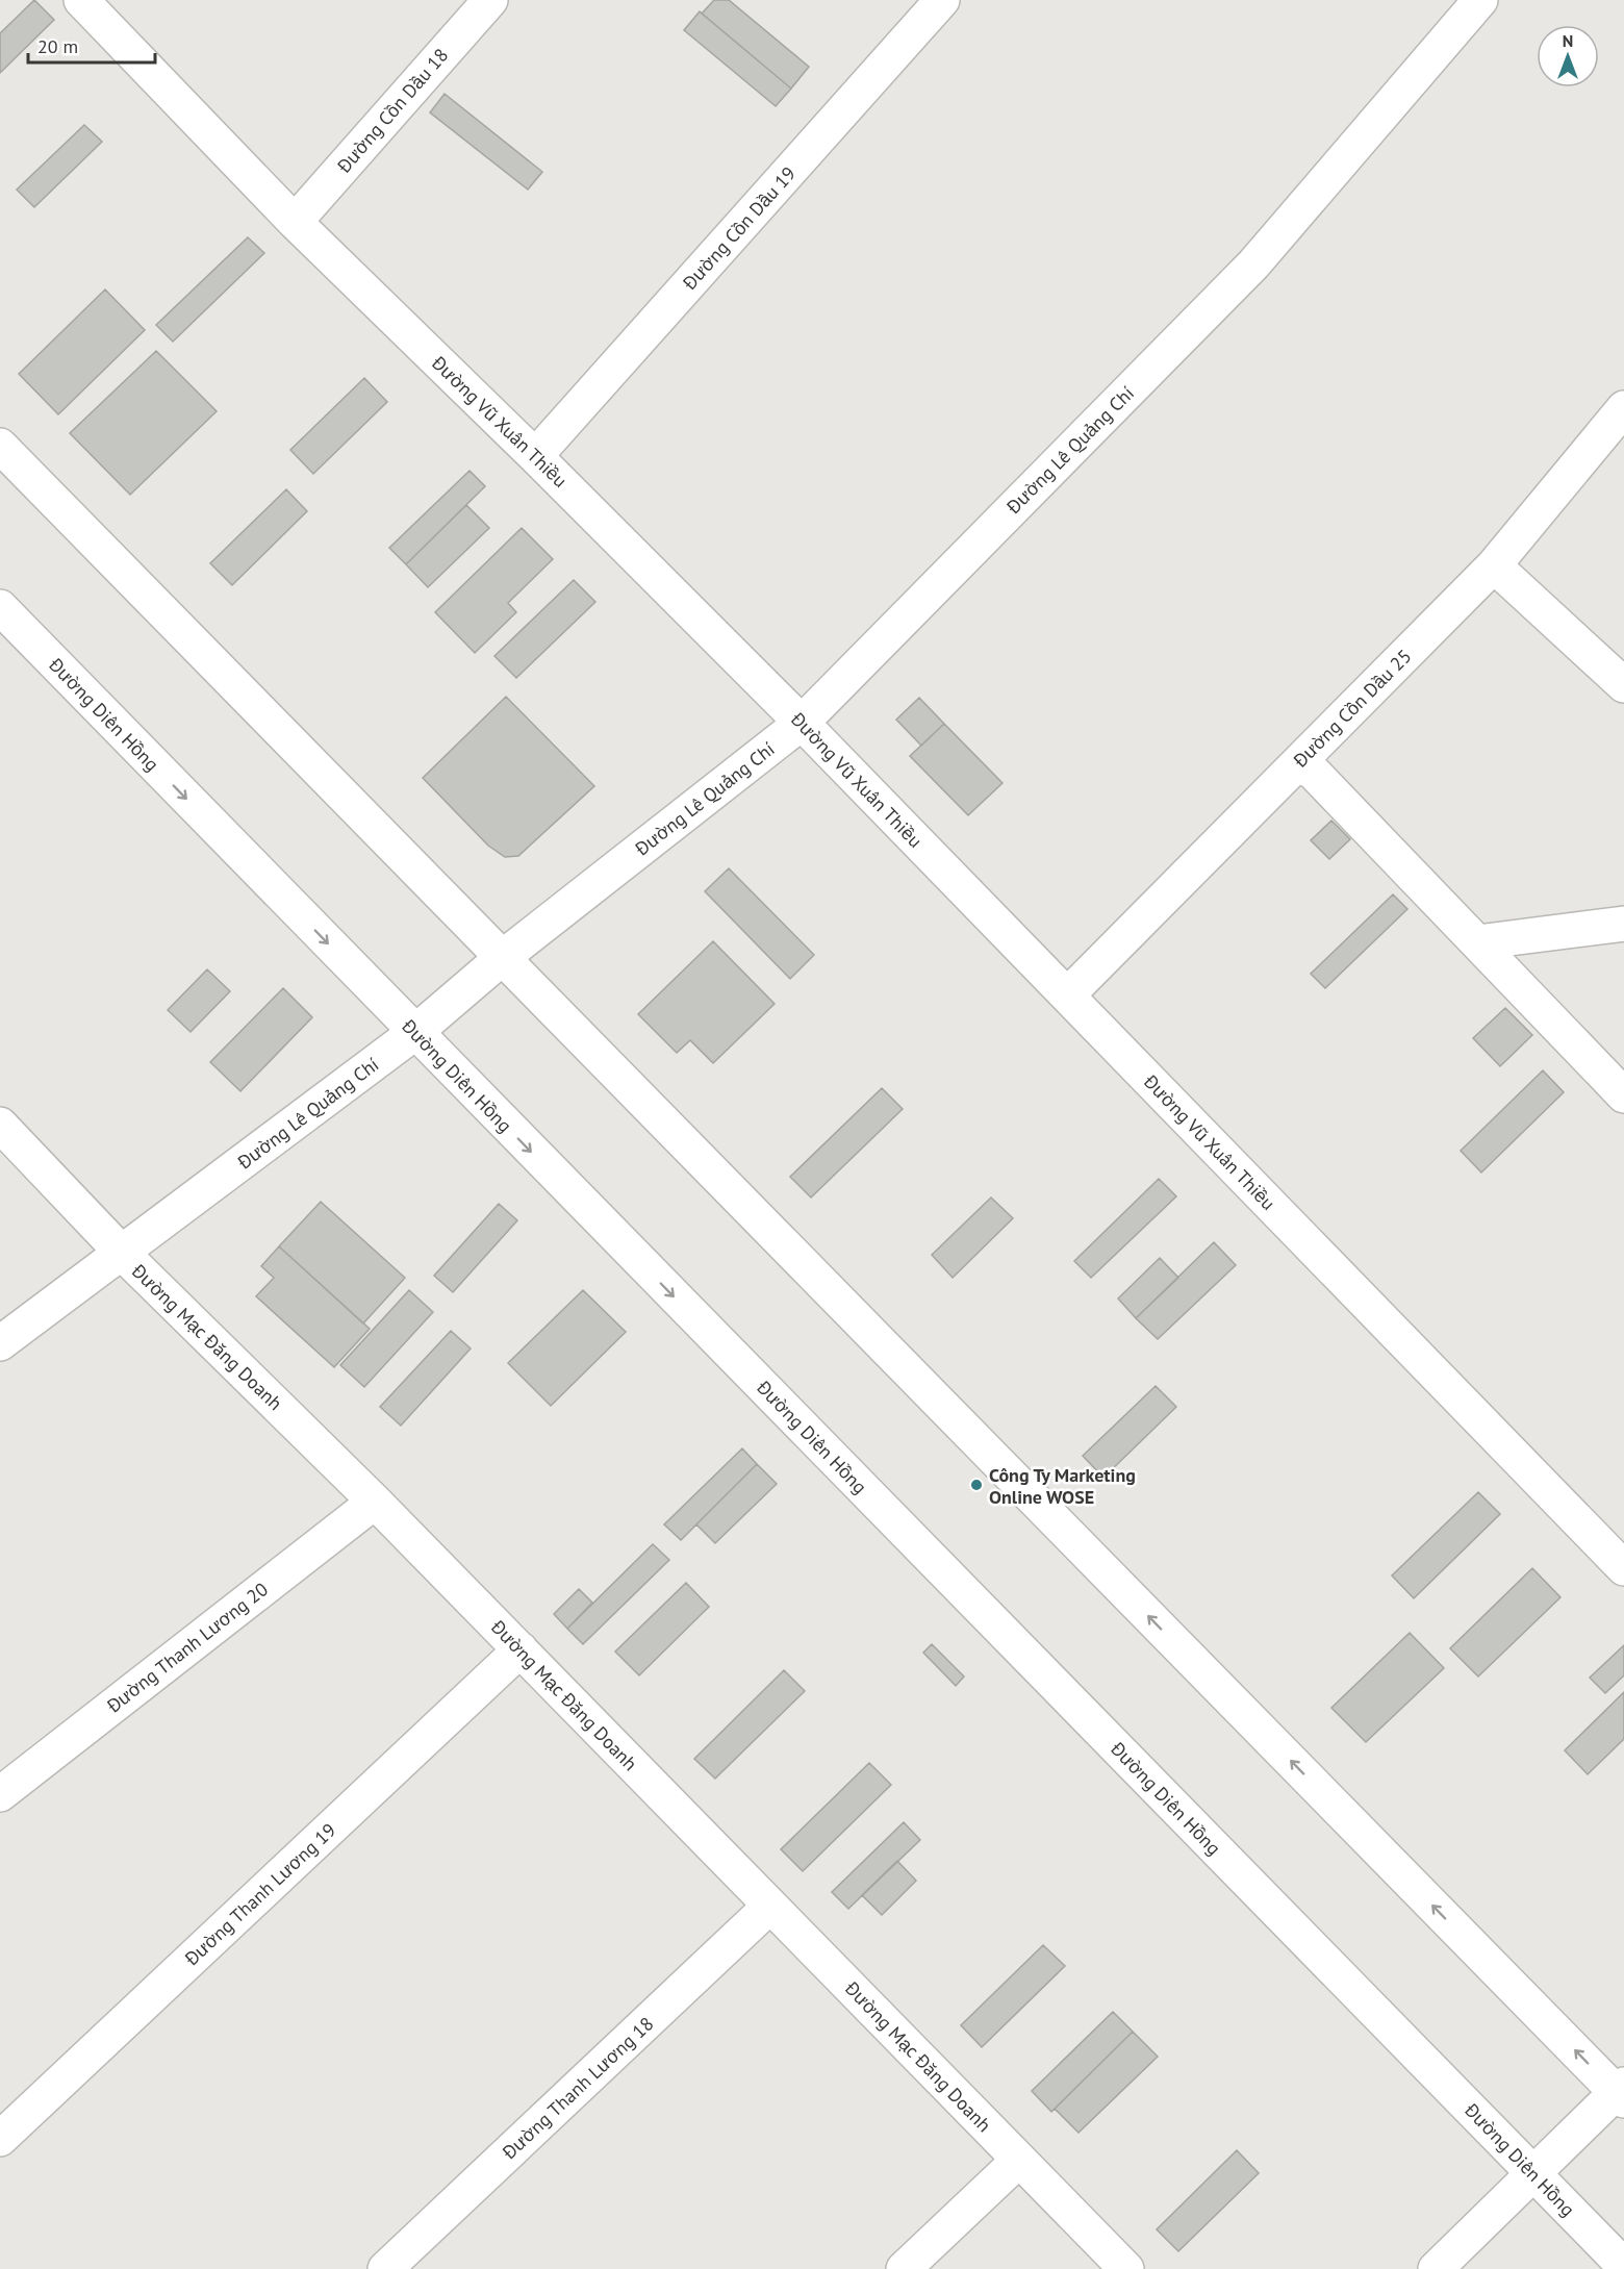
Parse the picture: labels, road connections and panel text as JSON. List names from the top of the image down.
{
  "streets": {
    "street": [
      "Đường Cồn Dầu 18",
      "Đường Cồn Dầu 19",
      "Đường Vũ Xuân Thiều",
      "Đường Lê Quảng Chí",
      "Đường Cồn Dầu 25",
      "Đường Diên Hồng",
      "Đường Mạc Đăng Doanh",
      "Đường Thanh Lương 20",
      "Đường Thanh Lương 19",
      "Đường Thanh Lương 18"
    ]
  },
  "crossings": [
    ["Đường Cồn Dầu 18", "Đường Vũ Xuân Thiều"],
    ["Đường Cồn Dầu 19", "Đường Vũ Xuân Thiều"],
    ["Đường Vũ Xuân Thiều", "Đường Lê Quảng Chí"],
    ["Đường Vũ Xuân Thiều", "Đường Cồn Dầu 25"],
    ["Đường Lê Quảng Chí", "Đường Diên Hồng"],
    ["Đường Lê Quảng Chí", "Đường Mạc Đăng Doanh"],
    ["Đường Mạc Đăng Doanh", "Đường Thanh Lương 20"],
    ["Đường Mạc Đăng Doanh", "Đường Thanh Lương 19"],
    ["Đường Mạc Đăng Doanh", "Đường Thanh Lương 18"]
  ],
  "places": ["Công Ty Marketing Online WOSE"],
  "scale_bar": "20 m",
  "north": "top"
}
